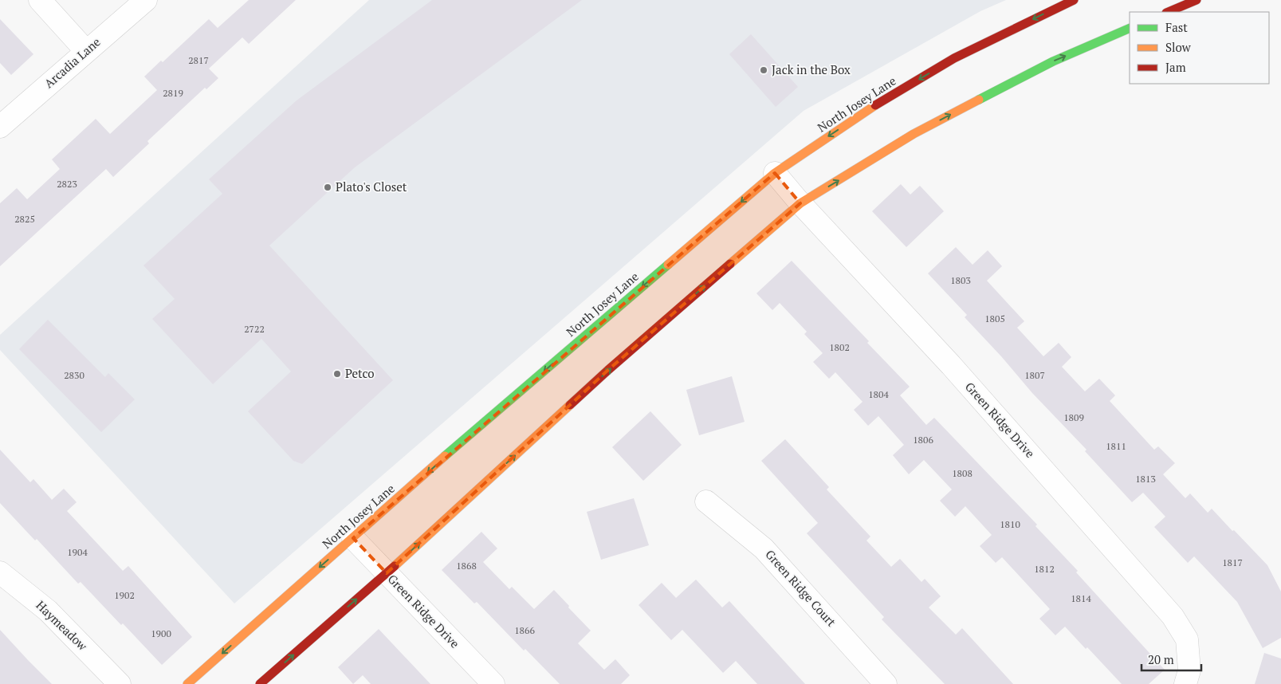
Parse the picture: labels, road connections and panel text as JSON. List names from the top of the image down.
{
  "streets": {
    "main road": ["North Josey Lane"],
    "street": [
      "Arcadia Lane",
      "Green Ridge Drive",
      "Green Ridge Court",
      "Haymeadow"
    ]
  },
  "crossings": [
    ["North Josey Lane", "Green Ridge Drive"]
  ],
  "places": ["Jack in the Box", "Plato's Closet", "Petco"],
  "house_numbers": [
    "2817",
    "2819",
    "2823",
    "2825",
    "1803",
    "1805",
    "2722",
    "1802",
    "2830",
    "1807",
    "1804",
    "1809",
    "1806",
    "1811",
    "1808",
    "1813",
    "1810",
    "1904",
    "1817",
    "1868",
    "1812",
    "1902",
    "1814",
    "1866",
    "1900"
  ],
  "legend": ["Fast", "Slow", "Jam"],
  "scale_bar": "20 m"
}
